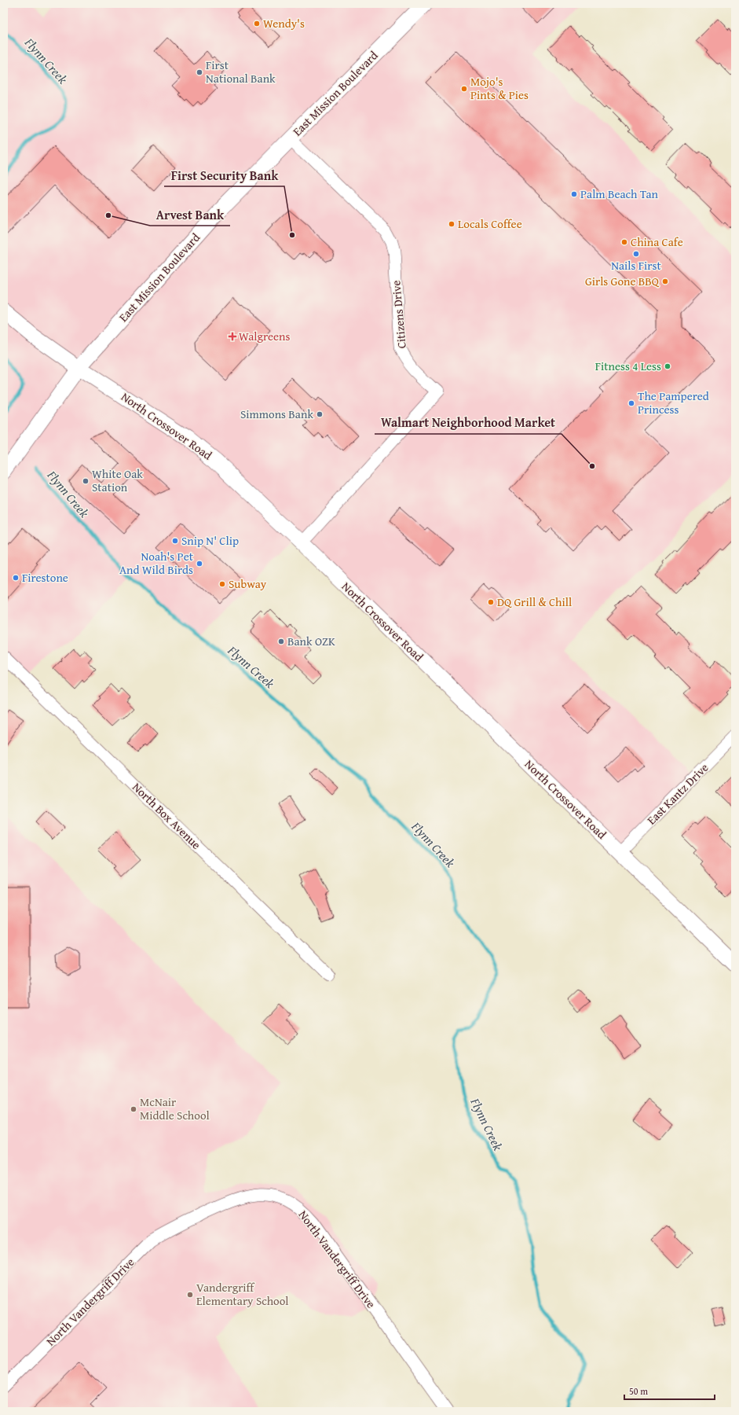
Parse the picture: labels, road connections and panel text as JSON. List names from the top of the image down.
{
  "streets": {
    "main road": ["East Mission Boulevard", "North Crossover Road"],
    "street": [
      "Citizens Drive",
      "East Kantz Drive",
      "North Box Avenue",
      "North Vandergriff Drive"
    ]
  },
  "crossings": [
    ["East Mission Boulevard", "Citizens Drive"],
    ["East Mission Boulevard", "North Crossover Road"],
    ["Citizens Drive", "North Crossover Road"],
    ["North Crossover Road", "East Kantz Drive"]
  ],
  "water": ["Flynn Creek"],
  "places": {
    "other": [
      "Wendy's",
      "First National Bank",
      "Mojo's Pints & Pies",
      "Palm Beach Tan",
      "Arvest Bank",
      "Locals Coffee",
      "First Security Bank",
      "China Cafe",
      "Nails First",
      "Girls Gone BBQ",
      "Fitness 4 Less",
      "The Pampered Princess",
      "Simmons Bank",
      "Walmart Neighborhood Market",
      "White Oak Station",
      "Snip N' Clip",
      "Noah's Pet And Wild Birds",
      "Firestone",
      "Subway",
      "DQ Grill & Chill",
      "Bank OZK",
      "McNair Middle School",
      "Vandergriff Elementary School"
    ],
    "health": ["Walgreens"]
  },
  "scale_bar": "50 m"
}
